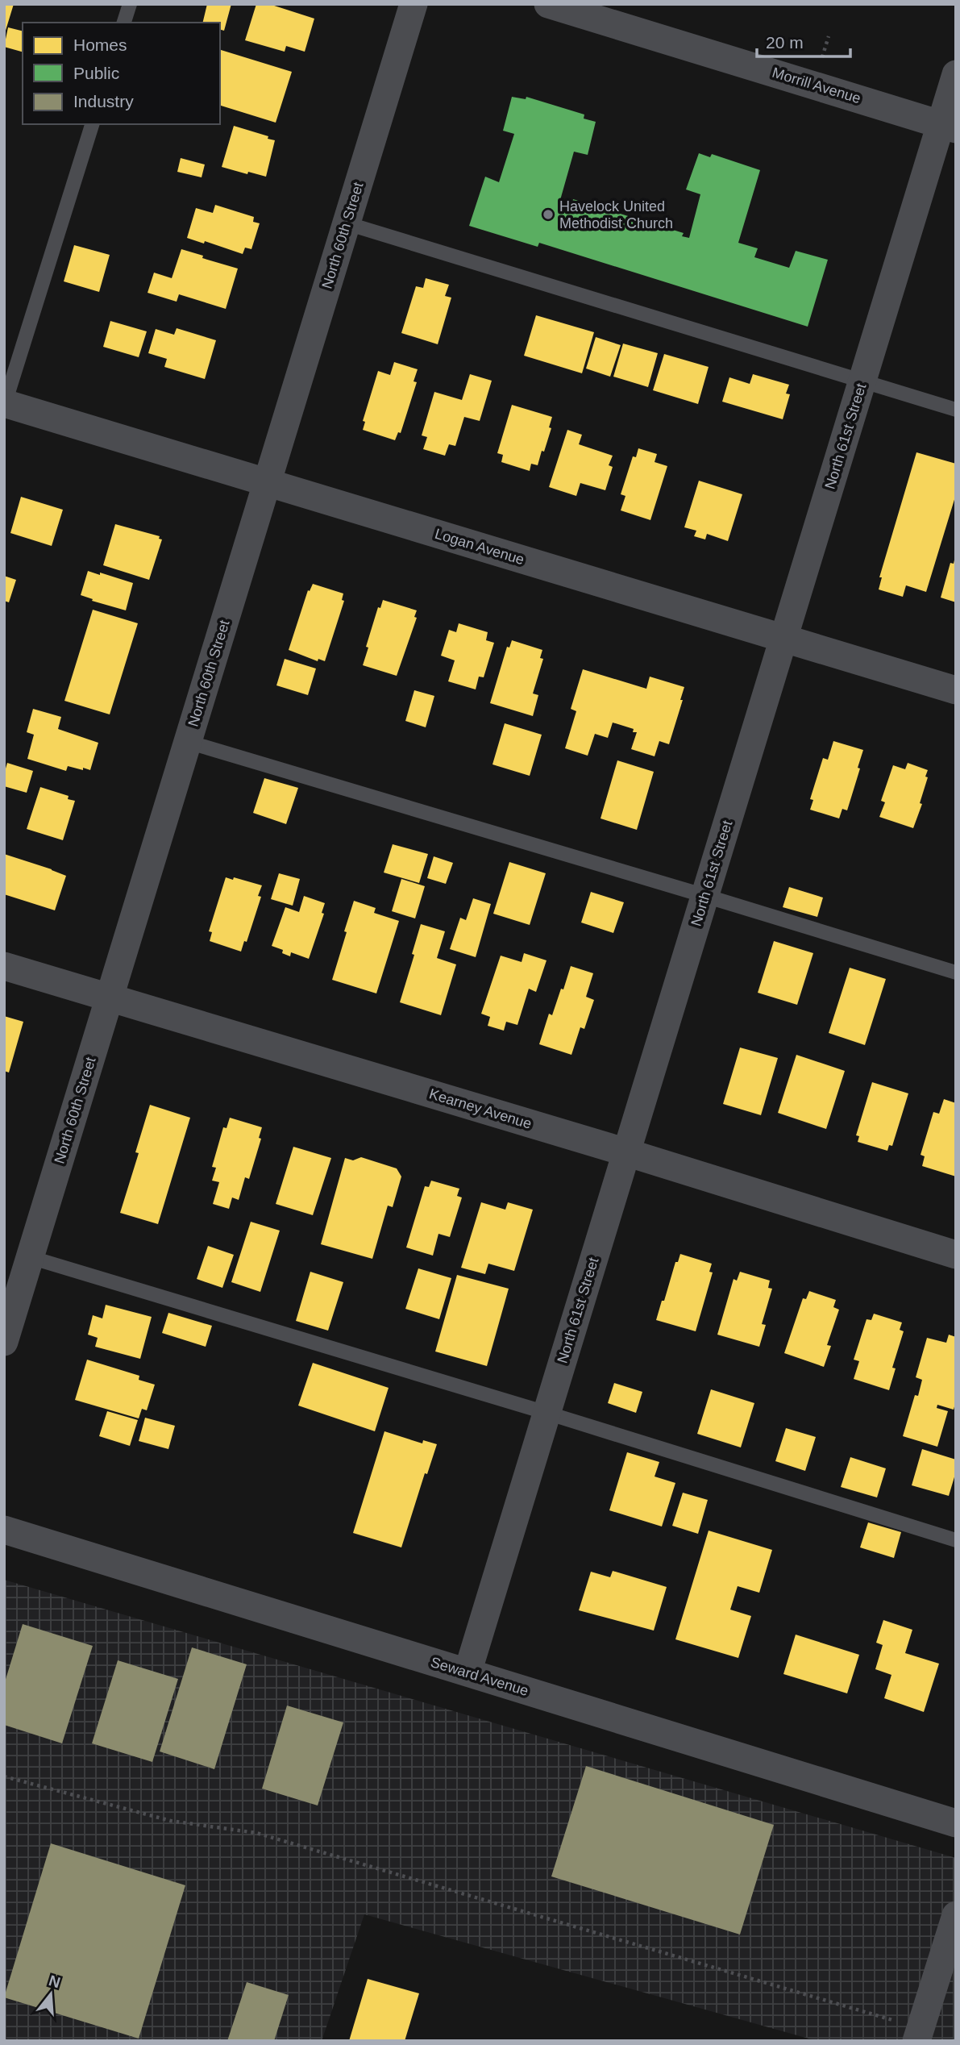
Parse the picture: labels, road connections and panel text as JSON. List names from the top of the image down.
{
  "streets": {
    "street": [
      "Morrill Avenue",
      "North 60th Street",
      "North 61st Street",
      "Logan Avenue",
      "Kearney Avenue",
      "Seward Avenue"
    ]
  },
  "crossings": [
    ["Morrill Avenue", "North 61st Street"],
    ["North 60th Street", "Logan Avenue"],
    ["North 60th Street", "Kearney Avenue"],
    ["North 61st Street", "Logan Avenue"],
    ["North 61st Street", "Kearney Avenue"],
    ["North 61st Street", "Seward Avenue"]
  ],
  "places": ["Havelock United Methodist Church"],
  "legend": ["Homes", "Public", "Industry"],
  "scale_bar": "20 m",
  "north": "top"
}
